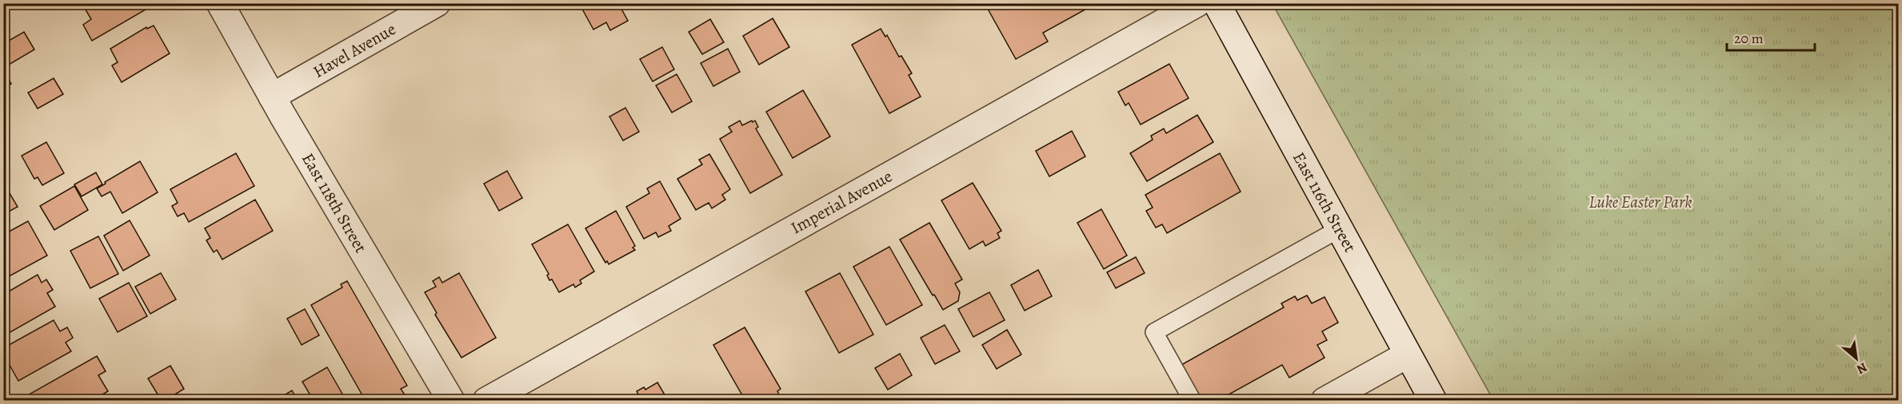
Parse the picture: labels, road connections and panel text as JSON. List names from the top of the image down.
{
  "streets": {
    "street": [
      "Havel Avenue",
      "Imperial Avenue",
      "East 116th Street",
      "East 118th Street"
    ]
  },
  "crossings": [
    ["Havel Avenue", "East 118th Street"]
  ],
  "parks": ["Luke Easter Park"],
  "scale_bar": "20 m",
  "north": "bottom right"
}
